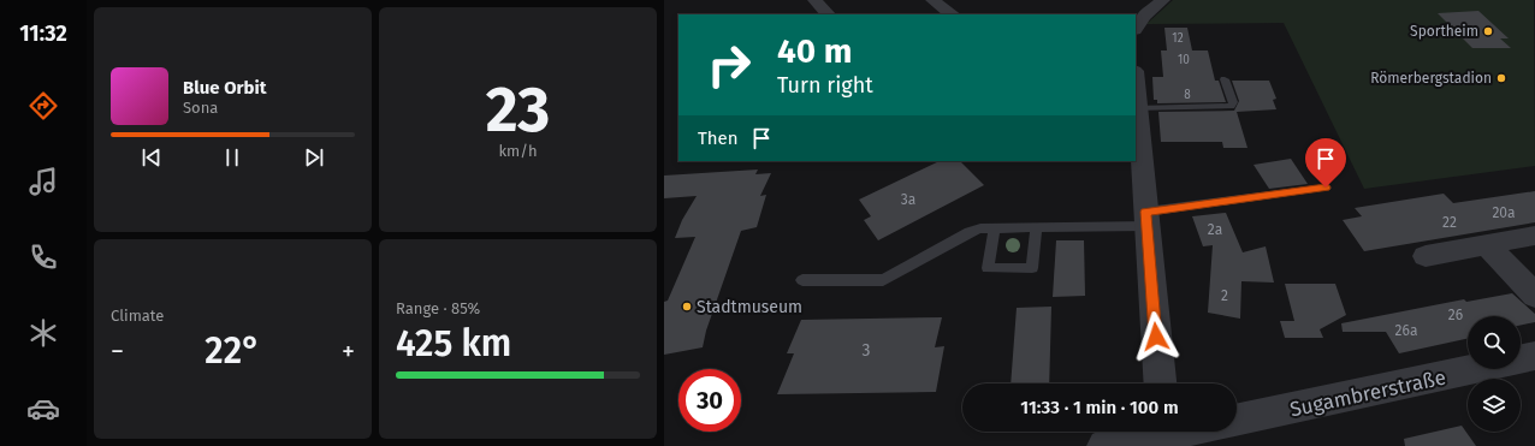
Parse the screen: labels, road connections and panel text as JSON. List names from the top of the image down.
{
  "streets": {
    "street": ["Sugambrerstraße"]
  },
  "places": ["Sportheim", "Römerbergstadion", "Stadtmuseum"],
  "house_numbers": [
    "12",
    "10",
    "8",
    "3a",
    "20a",
    "22",
    "2a",
    "2",
    "26",
    "26a",
    "3"
  ],
  "page": {
    "tabs": "11:32",
    "tile": [
      ["23", "km/h"],
      "Climate",
      ["Range · 85%", "425 km"]
    ],
    "turn": ["40 m", "Turn right"],
    "song": ["Blue Orbit", "Sona"],
    "then": "Then",
    "heat": ["−", "22°", "+"],
    "limit": "30",
    "trip": "11:33 · 1 min · 100 m"
  }
}
